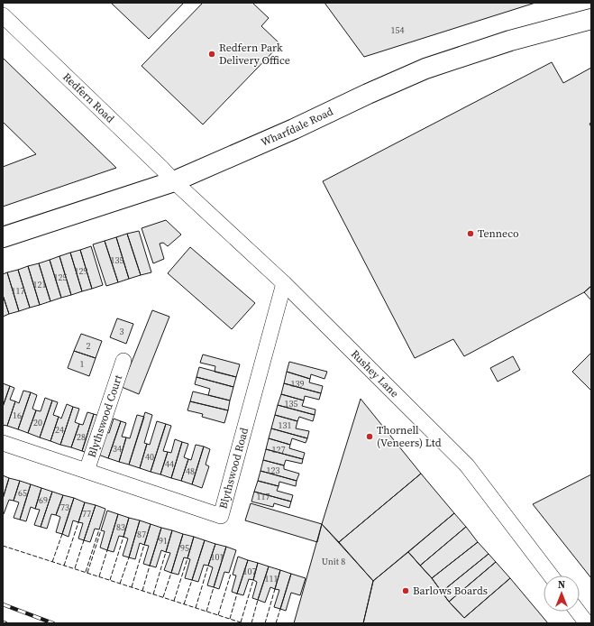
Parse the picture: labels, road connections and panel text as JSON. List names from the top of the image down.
{
  "streets": {
    "main road": ["Wharfdale Road"],
    "street": [
      "Redfern Road",
      "Rushey Lane",
      "Blythswood Court",
      "Blythswood Road"
    ]
  },
  "crossings": [
    ["Redfern Road", "Wharfdale Road"],
    ["Redfern Road", "Rushey Lane"],
    ["Wharfdale Road", "Rushey Lane"],
    ["Rushey Lane", "Blythswood Road"],
    ["Blythswood Court", "Blythswood Road"]
  ],
  "places": [
    "Redfern Park Delivery Office",
    "Tenneco",
    "Thornell (Veneers) Ltd",
    "Barlows Boards"
  ],
  "house_numbers": [
    "154",
    "135",
    "129",
    "125",
    "121",
    "117",
    "3",
    "2",
    "1",
    "139",
    "135",
    "16",
    "20",
    "131",
    "24",
    "28",
    "34",
    "127",
    "40",
    "44",
    "123",
    "48",
    "65",
    "117",
    "69",
    "73",
    "77",
    "83",
    "87",
    "91",
    "95",
    "101",
    "Unit 8",
    "107",
    "111"
  ],
  "north": "top"
}
